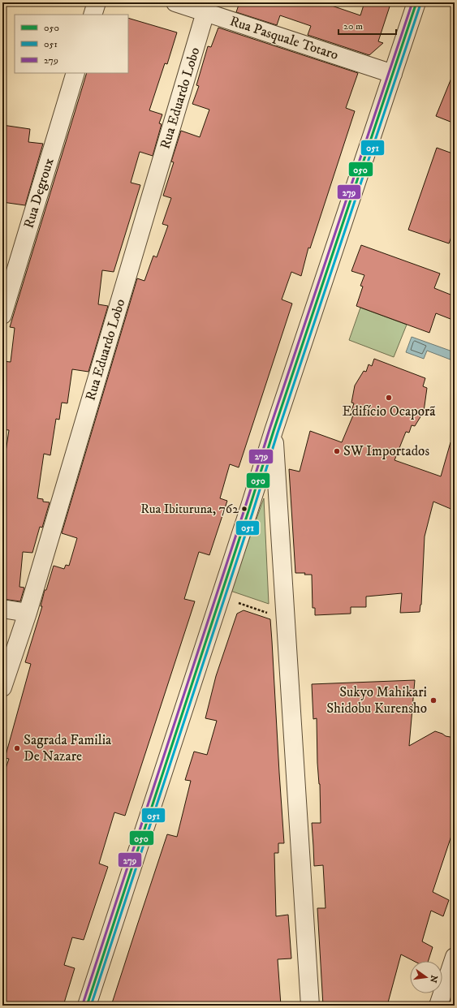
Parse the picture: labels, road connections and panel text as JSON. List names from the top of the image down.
{
  "streets": {
    "street": ["Rua Pasquale Totaro", "Rua Eduardo Lobo", "Rua Degroux"]
  },
  "crossings": [
    ["Rua Pasquale Totaro", "Rua Eduardo Lobo"]
  ],
  "places": [
    "Edifício Ocaporã",
    "SW Importados",
    "Rua Ibituruna, 762",
    "Sukyo Mahikari Shidobu Kurensho",
    "Sagrada Familia De Nazare"
  ],
  "lines": ["transit line 050", "transit line 279", "transit line 051"],
  "legend": ["050", "051", "279"],
  "scale_bar": "20 m",
  "north": "right"
}
